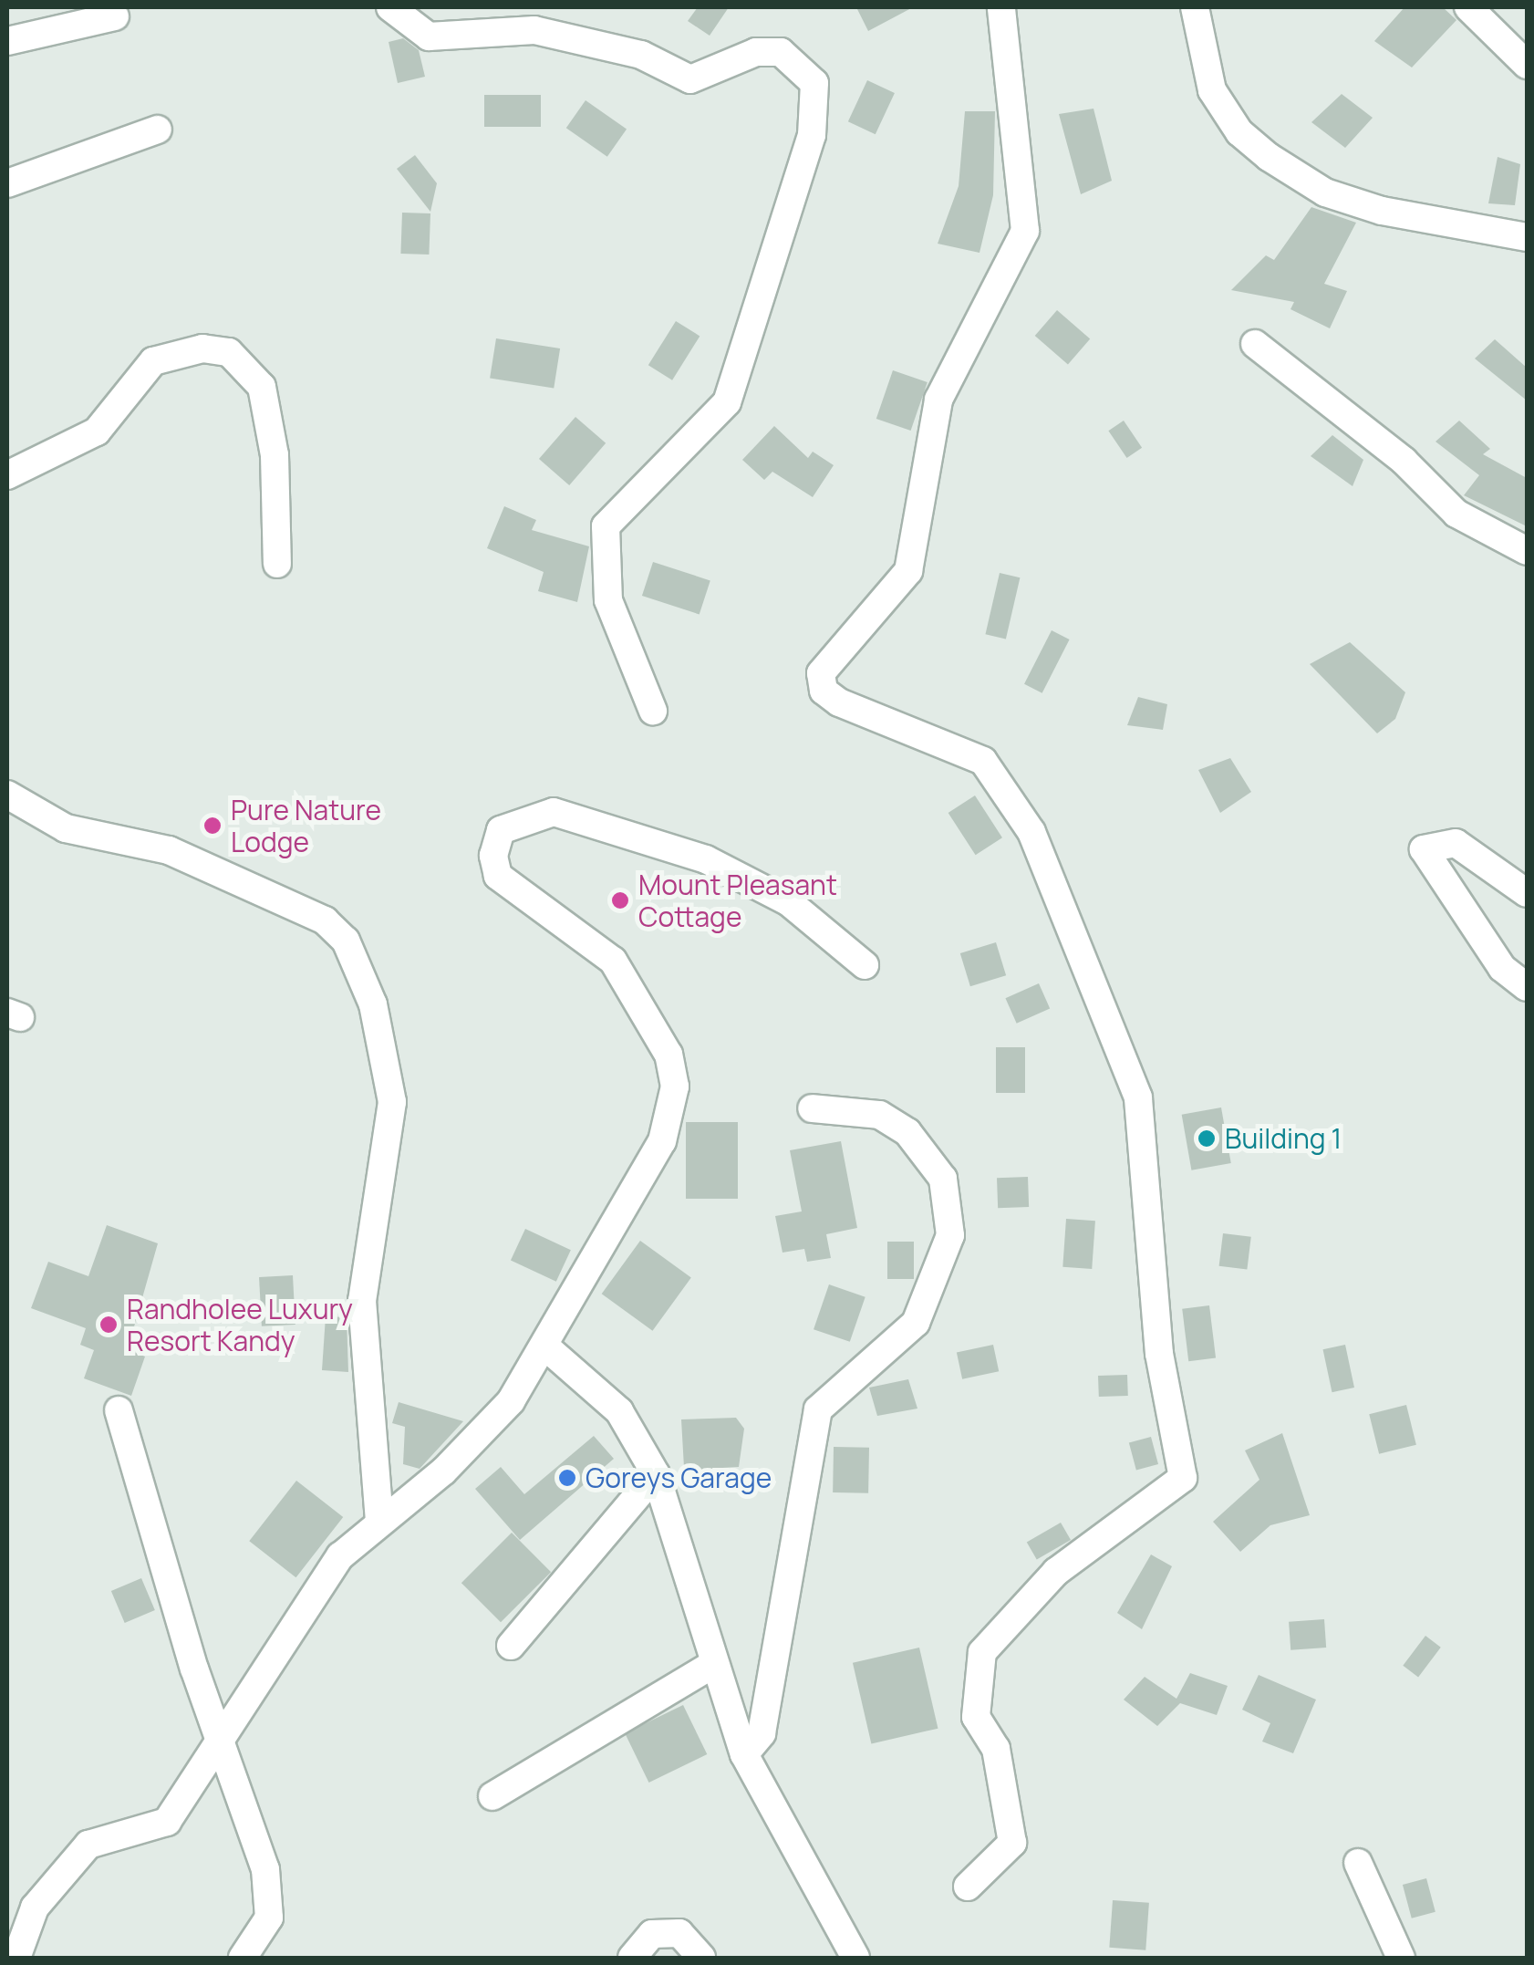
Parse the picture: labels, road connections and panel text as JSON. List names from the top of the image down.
{
  "places": [
    "Pure Nature Lodge",
    "Mount Pleasant Cottage",
    "Building 1",
    "Randholee Luxury Resort Kandy",
    "Goreys Garage"
  ]
}
